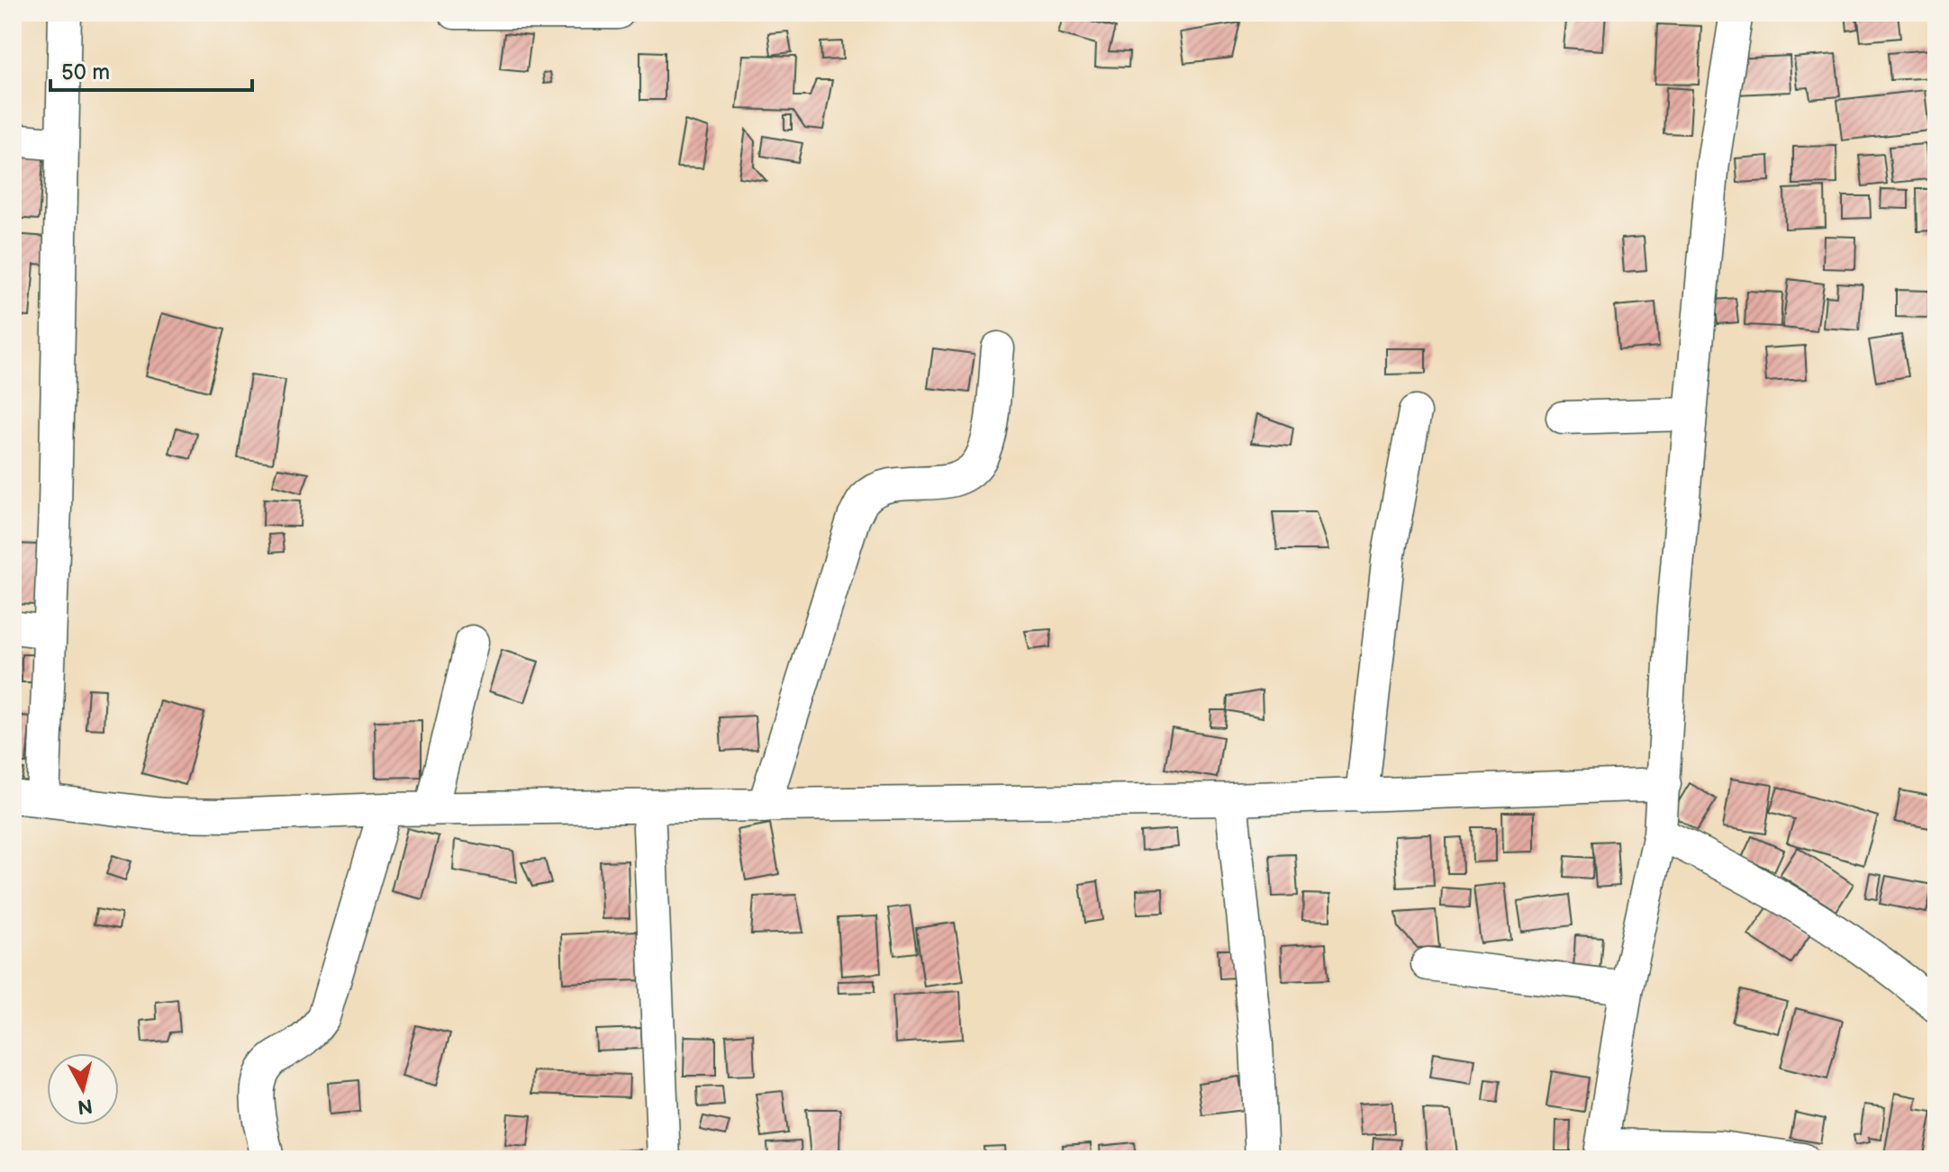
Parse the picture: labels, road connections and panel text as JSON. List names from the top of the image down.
{
  "scale_bar": "50 m",
  "north": "bottom"
}
